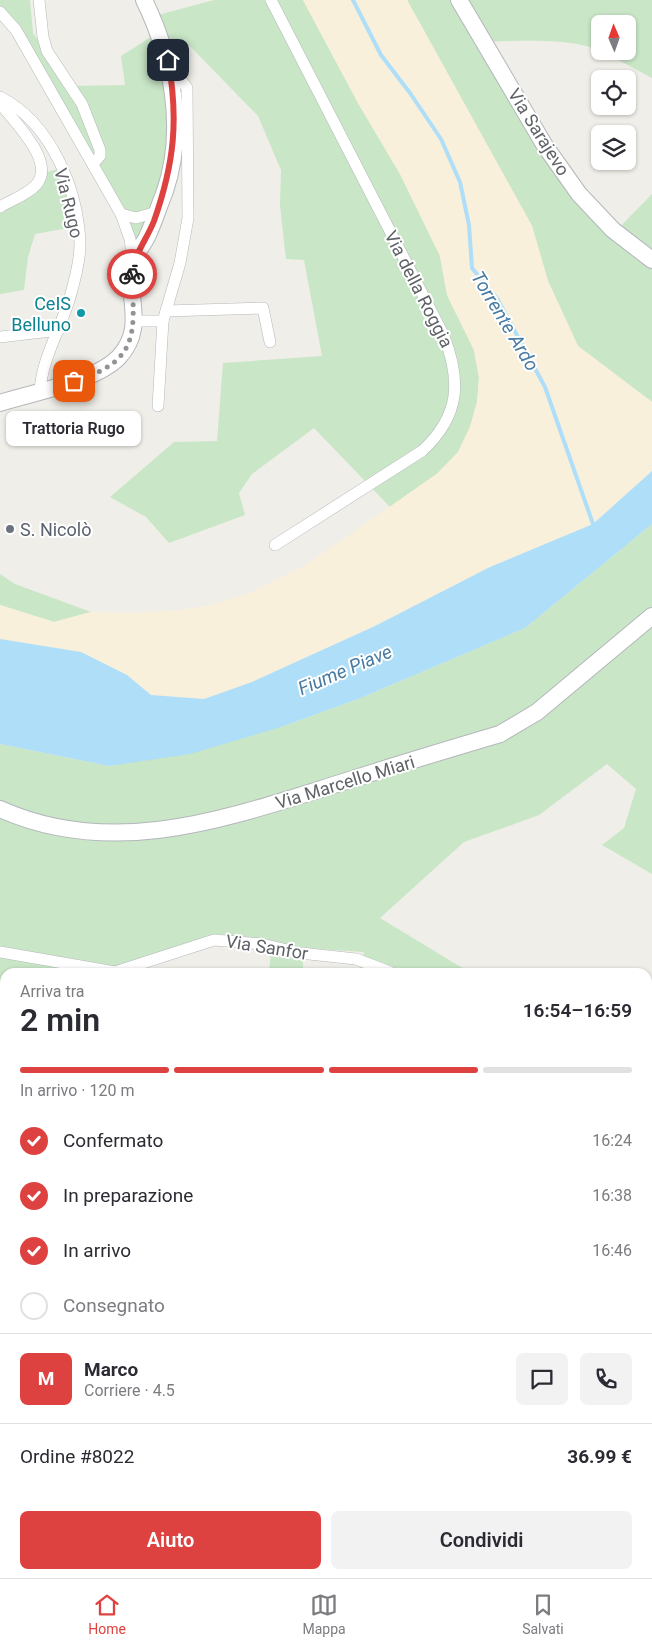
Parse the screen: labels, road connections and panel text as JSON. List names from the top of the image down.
{
  "streets": {
    "street": [
      "Via Sarajevo",
      "Via Rugo",
      "Via della Roggia",
      "Via Marcello Miari",
      "Via Sanfor"
    ]
  },
  "water": ["Torrente Ardo", "Fiume Piave"],
  "places": ["CeIS Belluno", "Trattoria Rugo", "S. Nicolò"],
  "north": "top",
  "page": {
    "bubble": "Trattoria Rugo",
    "heading": ["2 min", "Arriva tra", "16:54–16:59"],
    "panel": [
      "Marco",
      "Corriere · 4.5",
      "Ordine #8022",
      "36.99 €"
    ],
    "bar": "In arrivo · 120 m",
    "list": [
      ["Confermato", "16:24"],
      ["In preparazione", "16:38"],
      ["In arrivo", "16:46"],
      "Consegnato"
    ],
    "round": "M",
    "buttons": ["Aiuto", "Condividi"],
    "tabs": ["Home", "Mappa", "Salvati"]
  }
}
